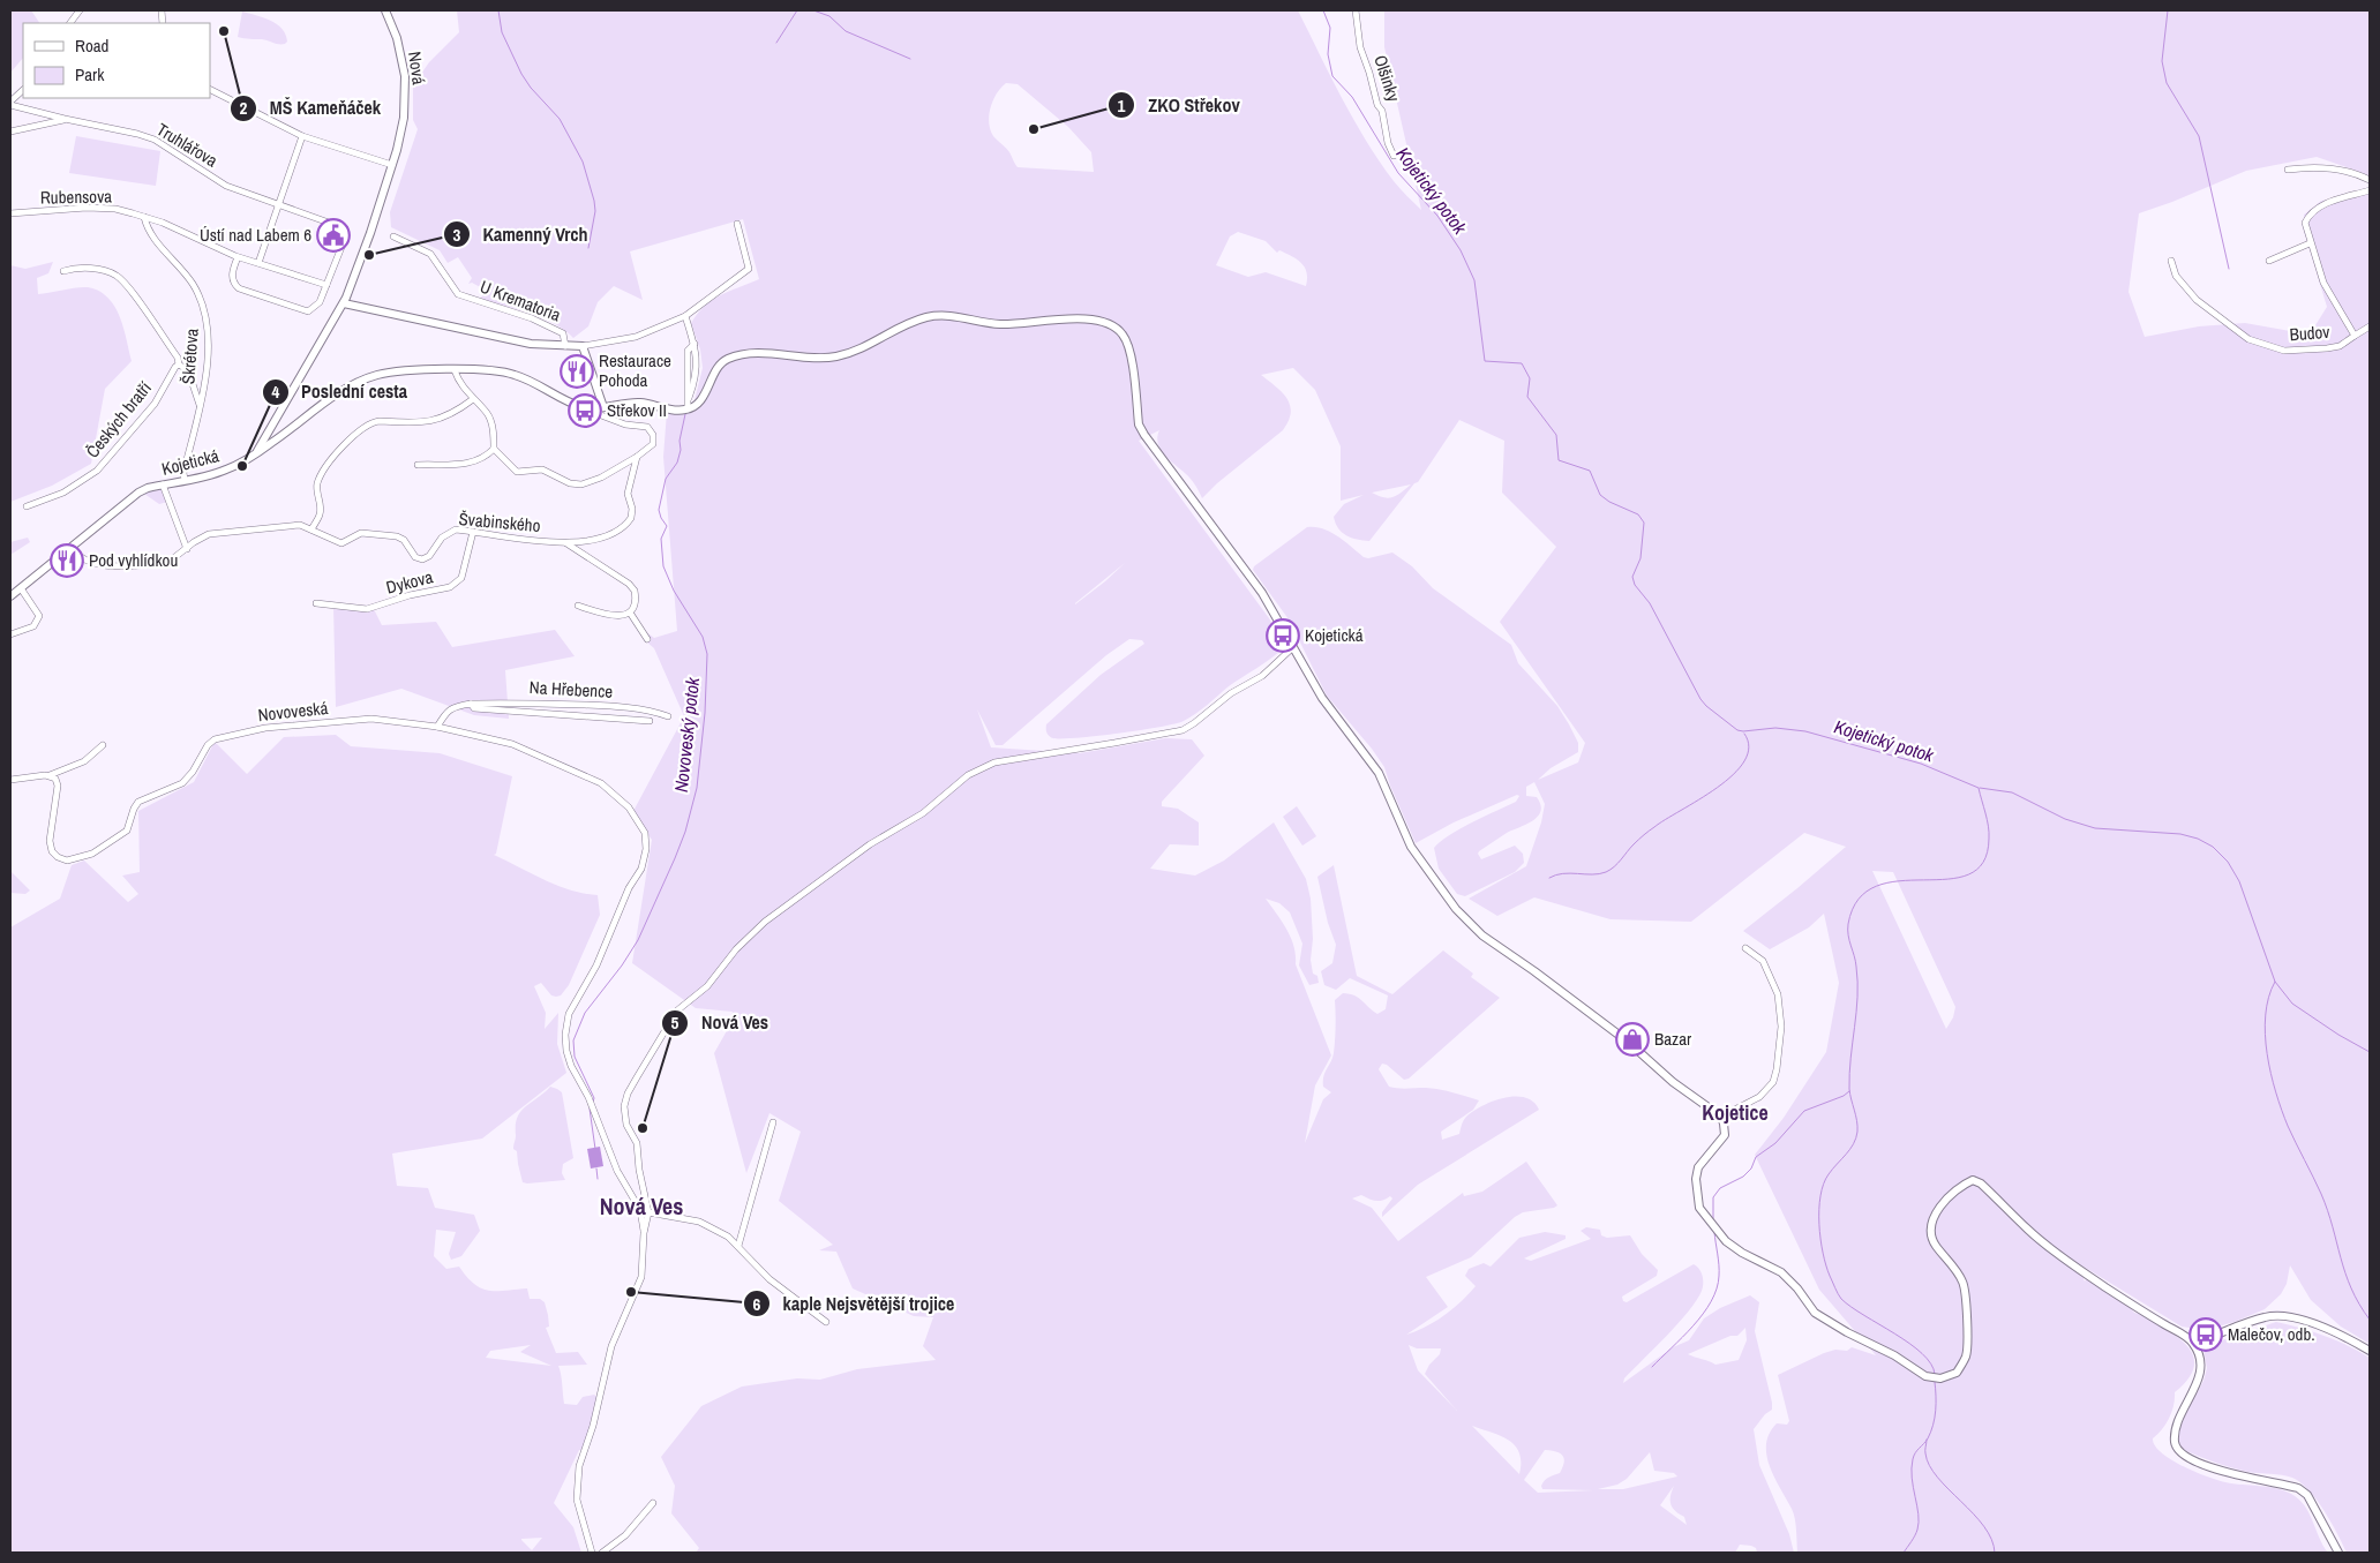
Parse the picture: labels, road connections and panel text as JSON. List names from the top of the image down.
{
  "streets": {
    "street": [
      "Nová",
      "Olšinky",
      "Truhlářova",
      "Rubensova",
      "U Krematoria",
      "Budov",
      "Škrétova",
      "Českých bratří",
      "Kojetická",
      "Švabinského",
      "Dykova",
      "Na Hřebence",
      "Novoveská"
    ]
  },
  "crossings": [
    ["Nová", "Kojetická"],
    ["Truhlářova", "Rubensova"],
    ["Rubensova", "Škrétova"],
    ["Škrétova", "Kojetická"],
    ["Kojetická", "Švabinského"],
    ["Švabinského", "Dykova"],
    ["Na Hřebence", "Novoveská"]
  ],
  "districts": ["Kojetice", "Nová Ves"],
  "water": ["Kojetický potok", "Novoveský potok"],
  "places": {
    "other": [
      "MŠ Kameňáček",
      "ZKO Střekov",
      "Kamenný Vrch",
      "Poslední cesta",
      "Nová Ves",
      "kaple Nejsvětější trojice"
    ],
    "public building": ["Ústí nad Labem 6"],
    "restaurant": ["Restaurace Pohoda", "Pod vyhlídkou"],
    "bus stop": ["Střekov II", "Kojetická", "Malečov, odb."],
    "shop": ["Bazar"]
  },
  "legend": ["Road", "Park"]
}
